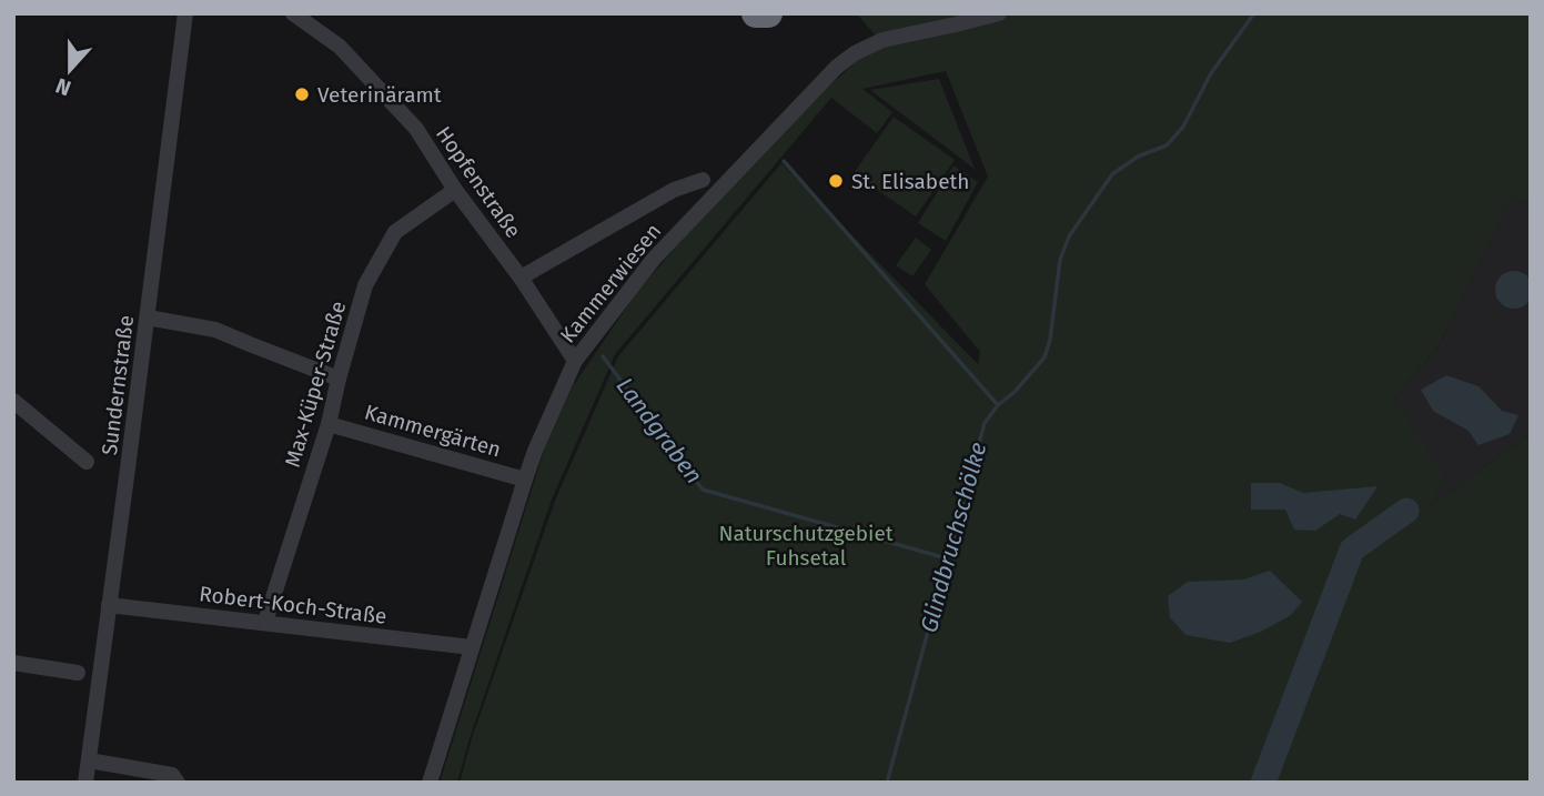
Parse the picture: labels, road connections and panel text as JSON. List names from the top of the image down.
{
  "streets": {
    "street": [
      "Hopfenstraße",
      "Kammerwiesen",
      "Max-Küper-Straße",
      "Sundernstraße",
      "Kammergärten",
      "Robert-Koch-Straße"
    ]
  },
  "crossings": [
    ["Hopfenstraße", "Kammerwiesen"],
    ["Hopfenstraße", "Max-Küper-Straße"],
    ["Kammerwiesen", "Kammergärten"],
    ["Kammerwiesen", "Robert-Koch-Straße"],
    ["Max-Küper-Straße", "Kammergärten"],
    ["Max-Küper-Straße", "Robert-Koch-Straße"],
    ["Sundernstraße", "Robert-Koch-Straße"]
  ],
  "water": ["Landgraben", "Glindbruchschölke"],
  "parks": ["Naturschutzgebiet Fuhsetal"],
  "places": ["Veterinäramt", "St. Elisabeth"],
  "north": "bottom"
}
